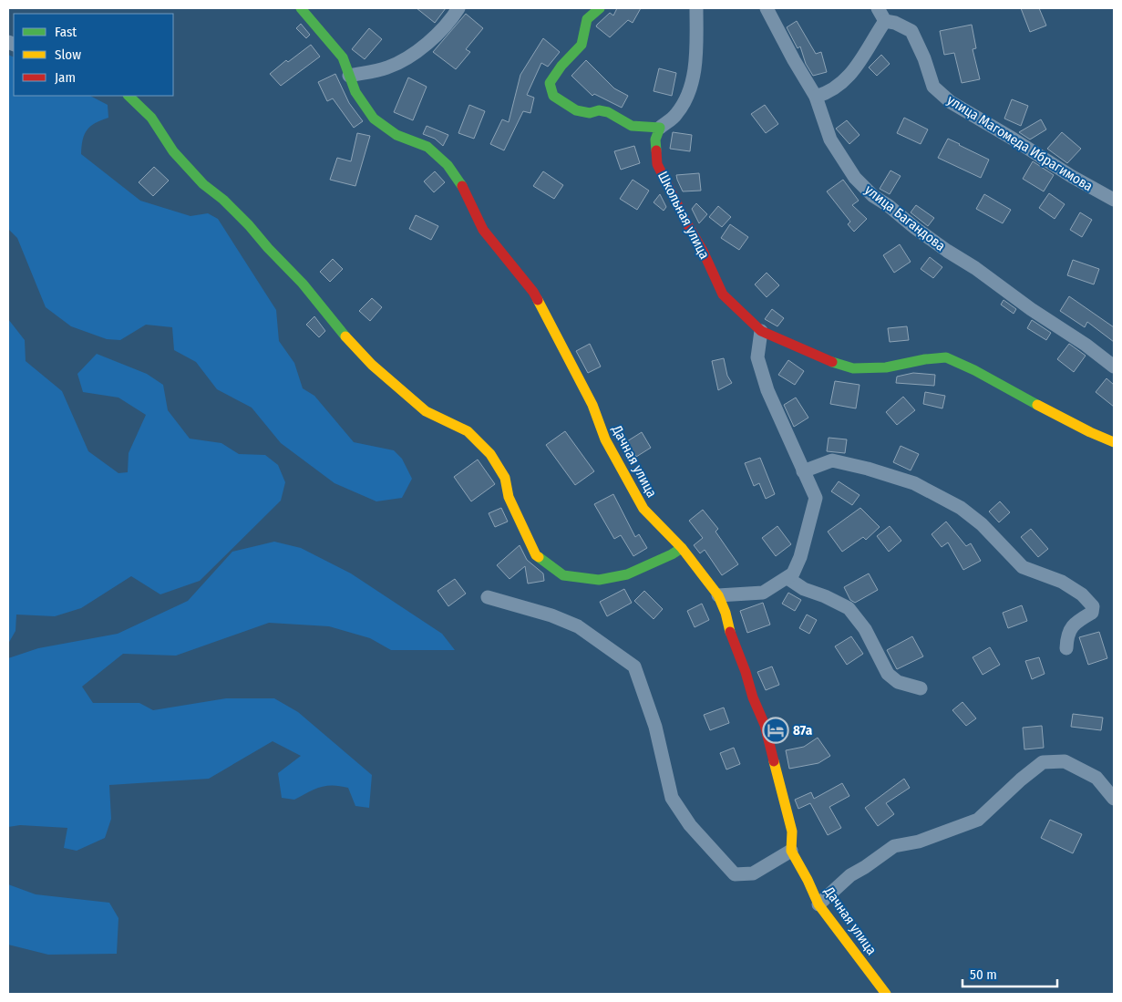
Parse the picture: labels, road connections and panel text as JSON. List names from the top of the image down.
{
  "streets": {
    "street": [
      "улица Магомеда Ибрагимова",
      "Школьная улица",
      "улица Багандова",
      "Дачная улица"
    ]
  },
  "places": {
    "hotel": ["87а"]
  },
  "legend": ["Fast", "Slow", "Jam"],
  "scale_bar": "50 m"
}
